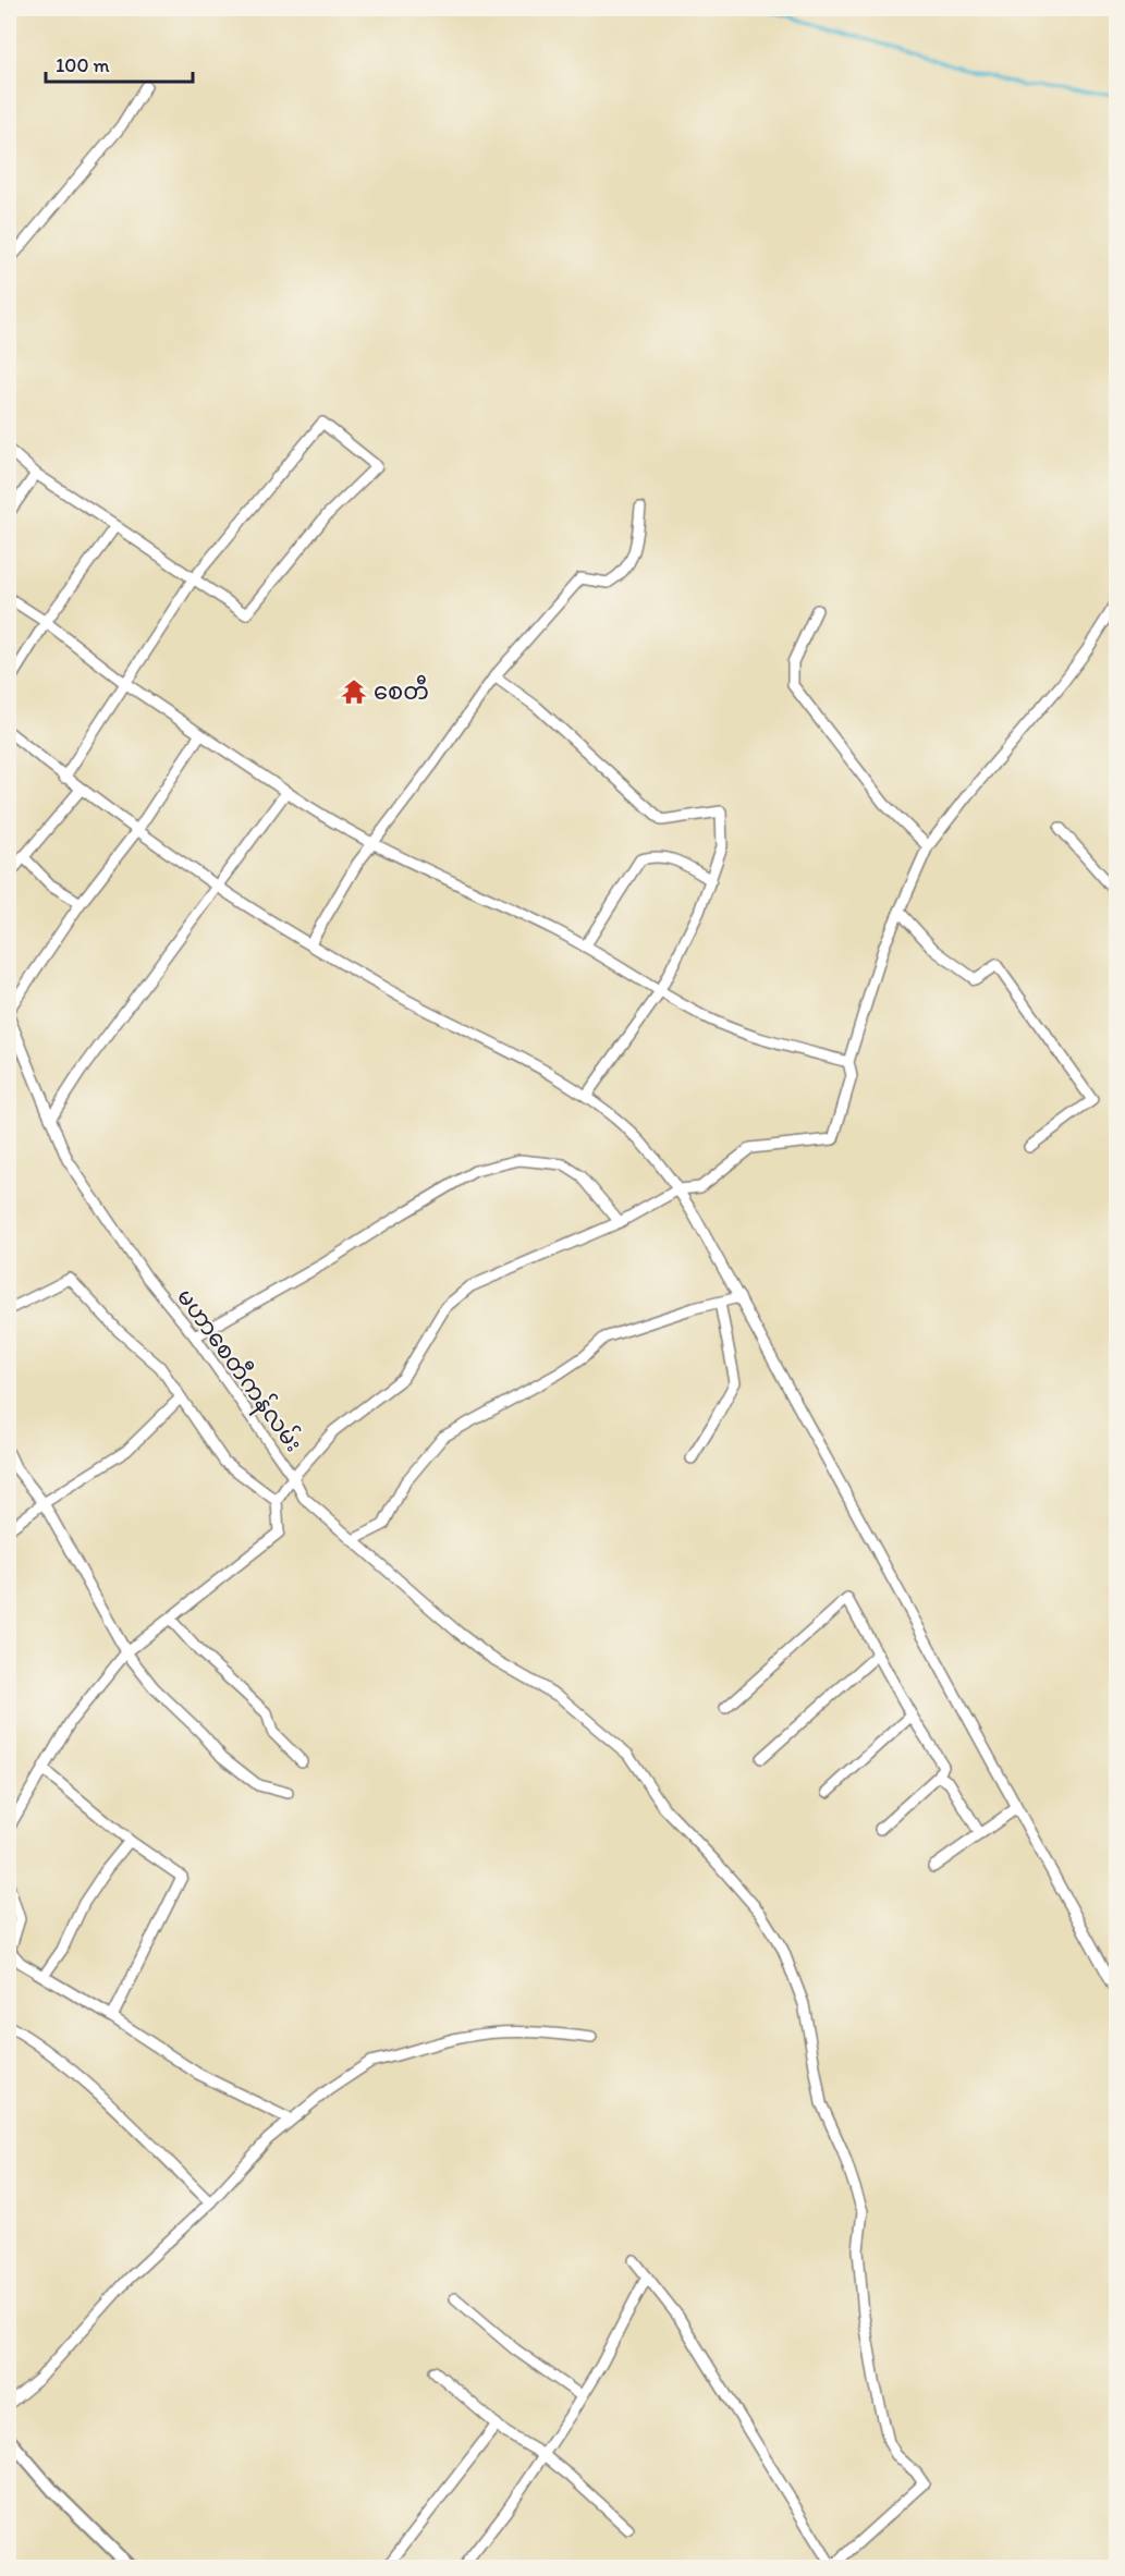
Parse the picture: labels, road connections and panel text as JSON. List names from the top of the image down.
{
  "streets": {
    "street": ["မဟာစေတီကန်လမ်း"]
  },
  "places": {
    "temple": ["စေတီ"]
  },
  "scale_bar": "100 m"
}
